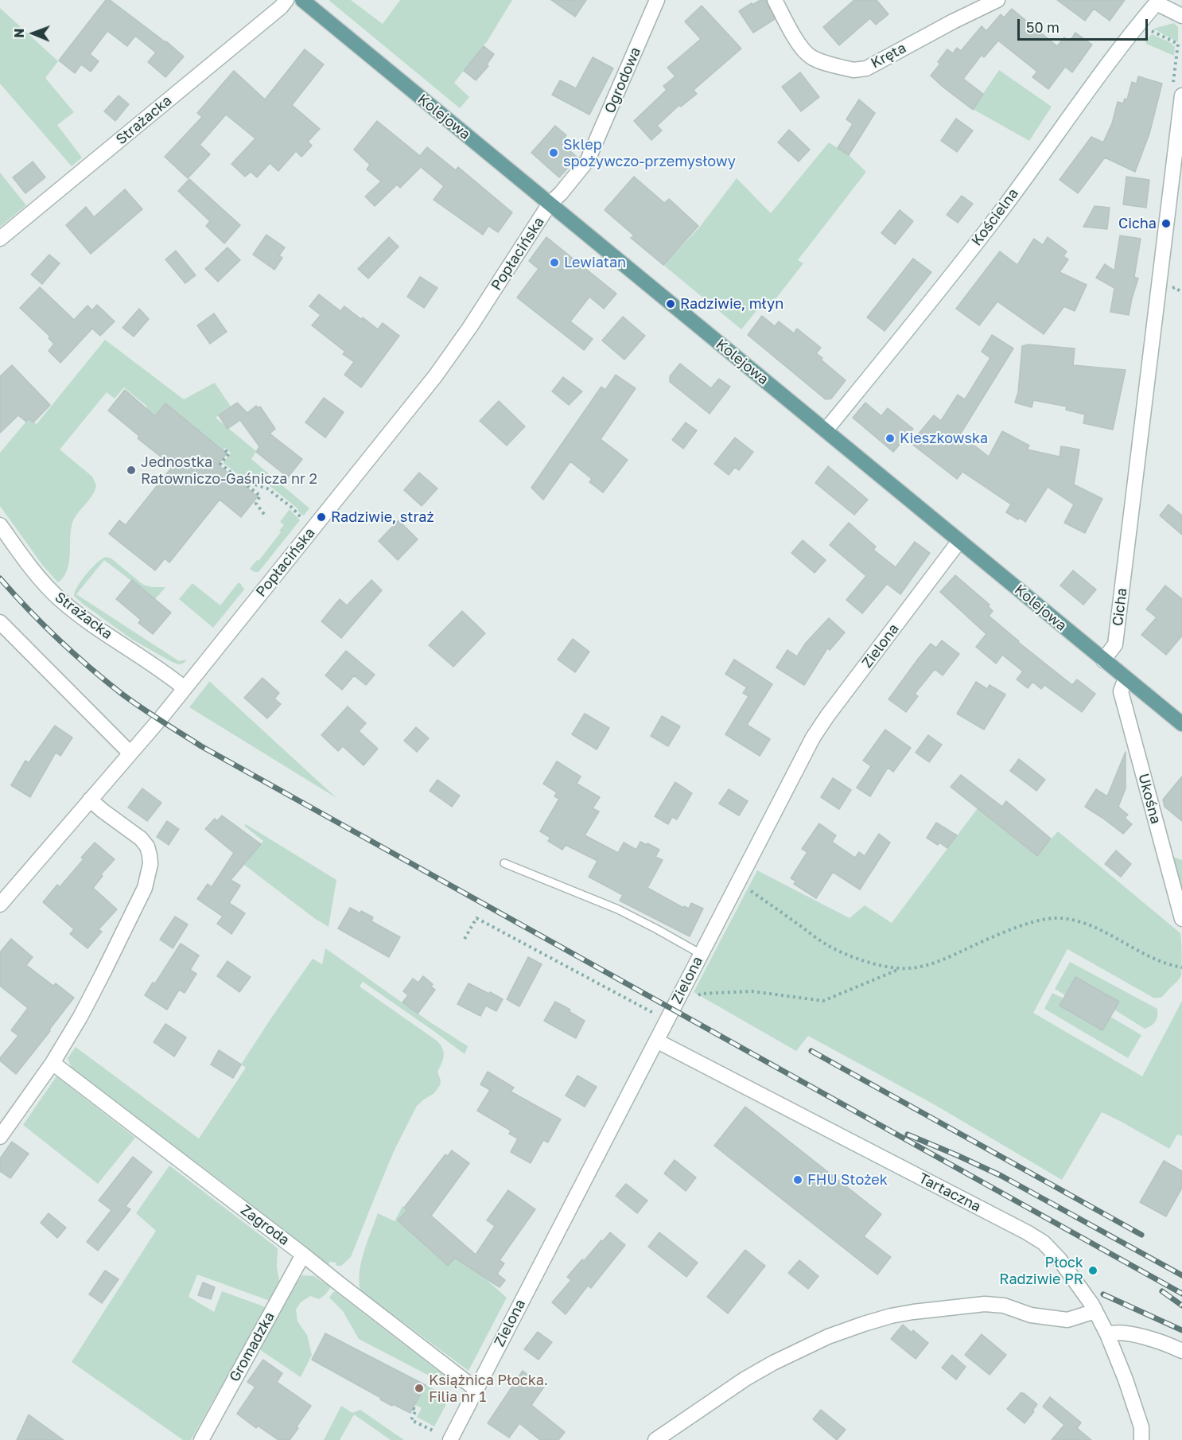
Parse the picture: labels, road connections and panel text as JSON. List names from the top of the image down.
{
  "streets": {
    "main road": ["Kolejowa"],
    "street": [
      "Kręta",
      "Ogrodowa",
      "Strażacka",
      "Kościelna",
      "Popłacińska",
      "Cicha",
      "Zielona",
      "Ukośna",
      "Tartaczna",
      "Zagroda",
      "Gromadzka"
    ]
  },
  "crossings": [
    ["Ogrodowa", "Kolejowa"],
    ["Ogrodowa", "Popłacińska"],
    ["Kolejowa", "Kościelna"],
    ["Kolejowa", "Popłacińska"],
    ["Kolejowa", "Cicha"],
    ["Kolejowa", "Zielona"],
    ["Kolejowa", "Ukośna"],
    ["Strażacka", "Popłacińska"],
    ["Zielona", "Tartaczna"],
    ["Zielona", "Zagroda"],
    ["Zagroda", "Gromadzka"]
  ],
  "places": [
    "Sklep spożywczo-przemysłowy",
    "Cicha",
    "Lewiatan",
    "Radziwie, młyn",
    "Kieszkowska",
    "Jednostka Ratowniczo-Gaśnicza nr 2",
    "Radziwie, straż",
    "FHU Stożek",
    "Płock Radziwie PR",
    "Książnica Płocka. Filia nr 1"
  ],
  "scale_bar": "50 m",
  "north": "left"
}
